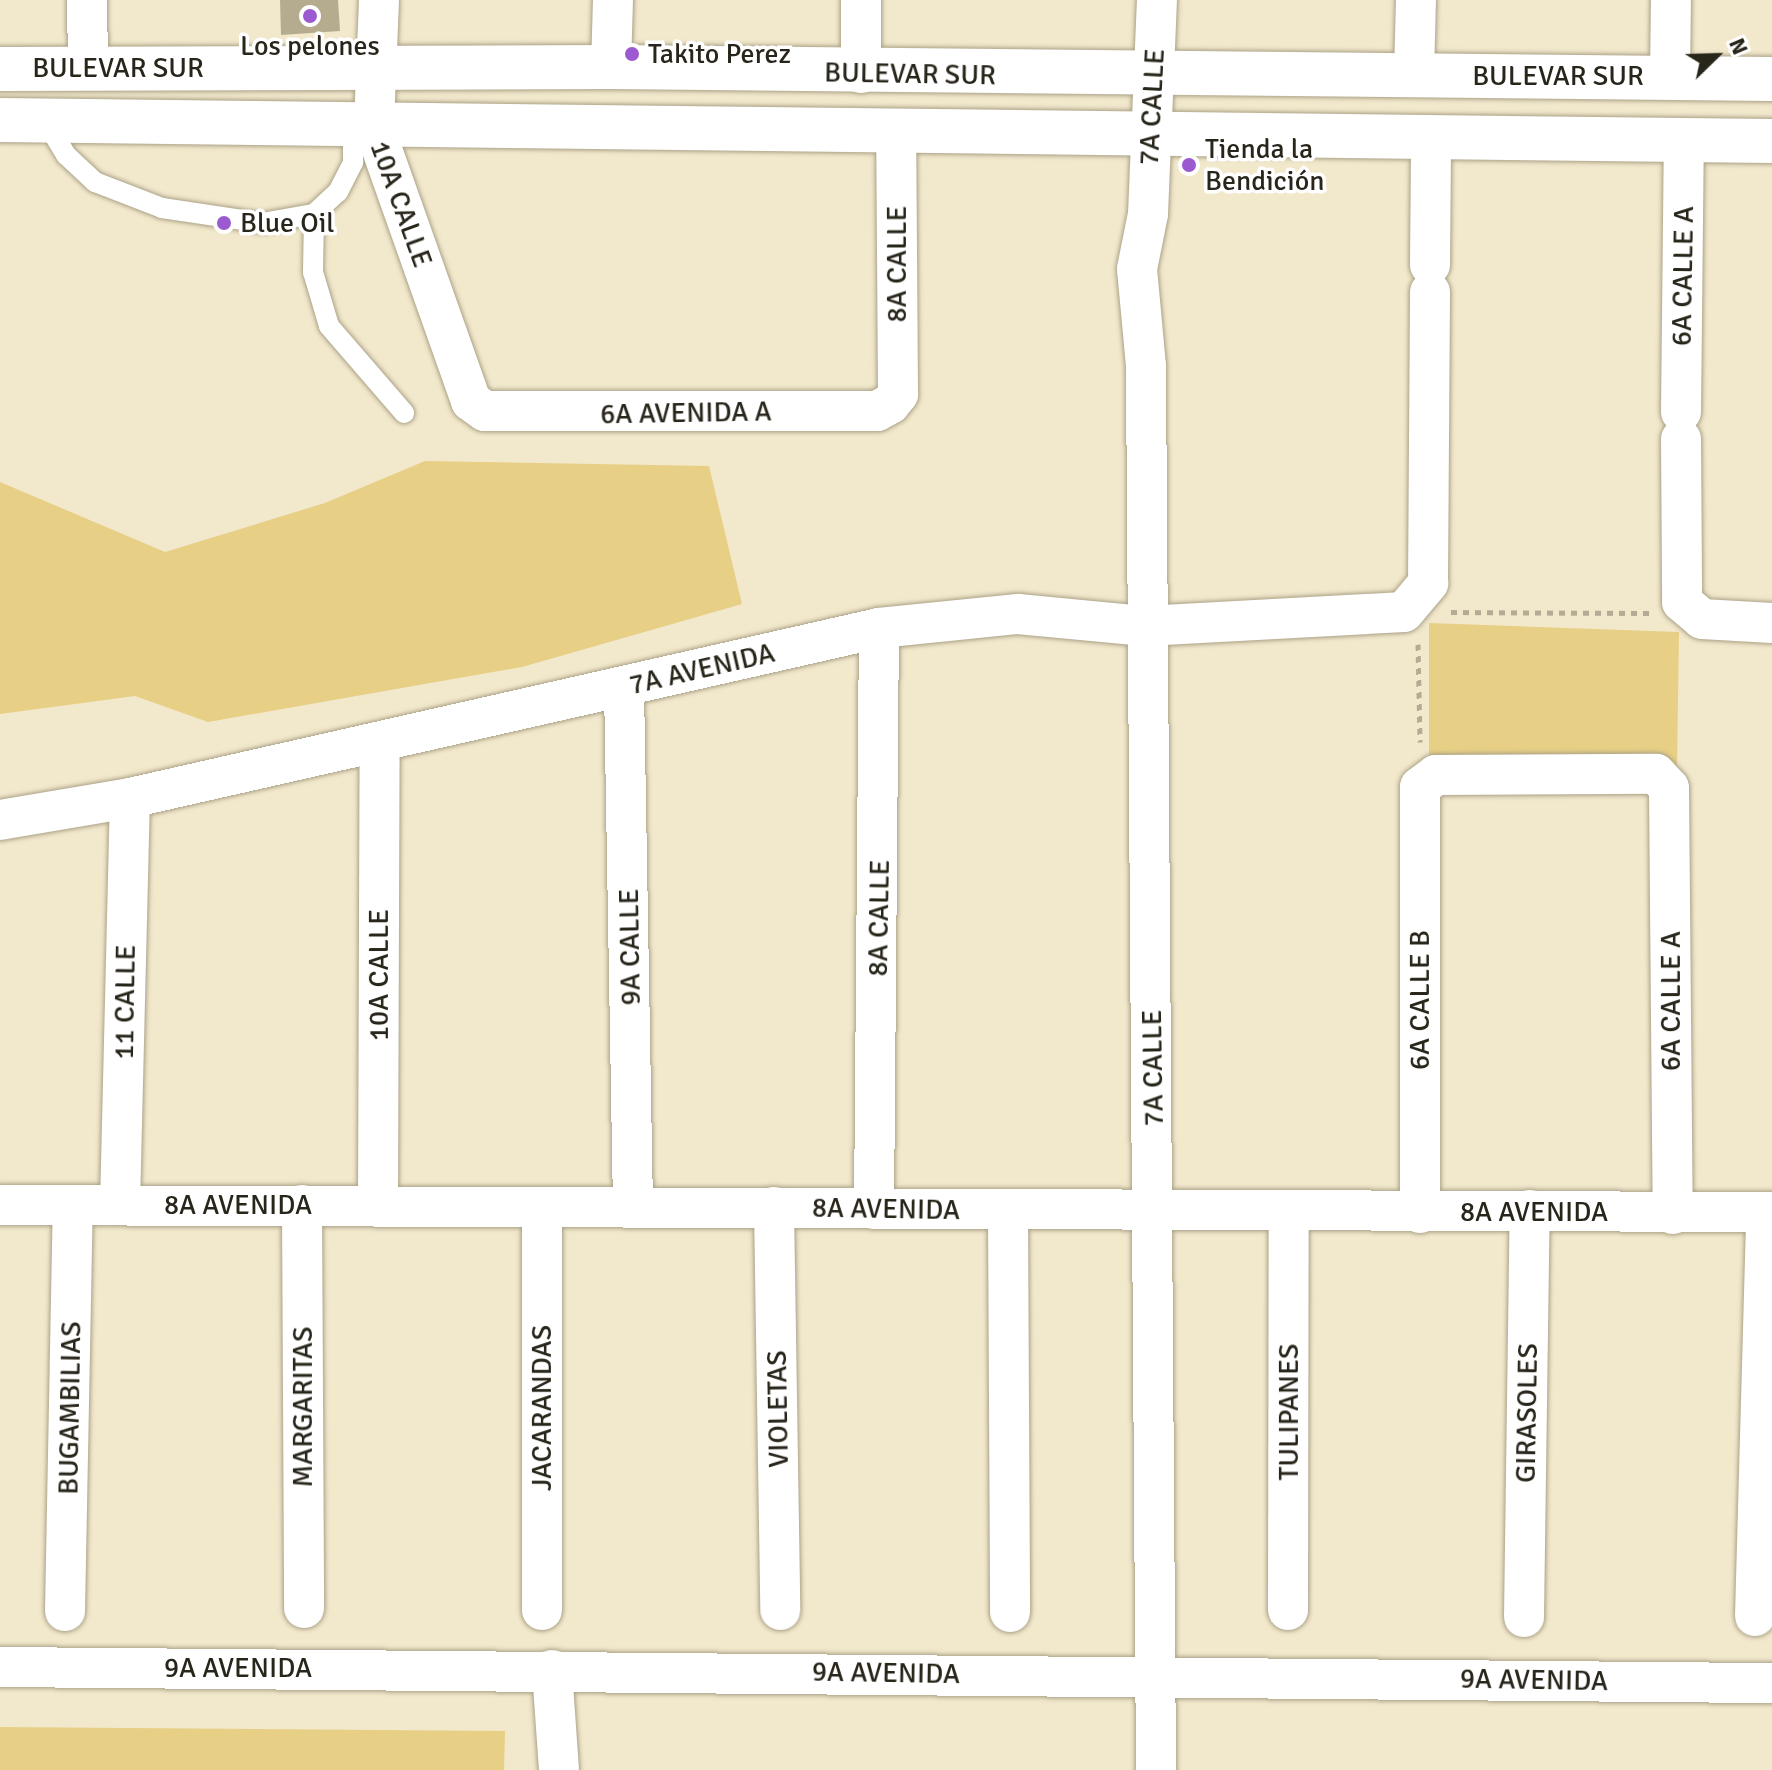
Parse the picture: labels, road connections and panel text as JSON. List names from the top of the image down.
{
  "streets": {
    "main road": ["BULEVAR SUR"],
    "street": [
      "7A CALLE",
      "10A CALLE",
      "8A CALLE",
      "6A CALLE A",
      "6A AVENIDA A",
      "7A AVENIDA",
      "9A CALLE",
      "6A CALLE B",
      "11 CALLE",
      "8A AVENIDA",
      "MARGARITAS",
      "BUGAMBILIAS",
      "JACARANDAS",
      "VIOLETAS",
      "TULIPANES",
      "GIRASOLES",
      "9A AVENIDA"
    ]
  },
  "crossings": [
    ["BULEVAR SUR", "7A CALLE"],
    ["BULEVAR SUR", "10A CALLE"],
    ["BULEVAR SUR", "8A CALLE"],
    ["BULEVAR SUR", "6A CALLE A"],
    ["7A CALLE", "7A AVENIDA"],
    ["7A CALLE", "8A AVENIDA"],
    ["7A CALLE", "9A AVENIDA"],
    ["10A CALLE", "6A AVENIDA A"],
    ["10A CALLE", "7A AVENIDA"],
    ["10A CALLE", "8A AVENIDA"],
    ["8A CALLE", "6A AVENIDA A"],
    ["8A CALLE", "7A AVENIDA"],
    ["8A CALLE", "8A AVENIDA"],
    ["6A CALLE A", "6A CALLE B"],
    ["6A CALLE A", "8A AVENIDA"],
    ["7A AVENIDA", "9A CALLE"],
    ["7A AVENIDA", "11 CALLE"],
    ["9A CALLE", "8A AVENIDA"],
    ["6A CALLE B", "8A AVENIDA"],
    ["11 CALLE", "8A AVENIDA"],
    ["8A AVENIDA", "MARGARITAS"],
    ["8A AVENIDA", "BUGAMBILIAS"],
    ["8A AVENIDA", "JACARANDAS"],
    ["8A AVENIDA", "VIOLETAS"],
    ["8A AVENIDA", "TULIPANES"],
    ["8A AVENIDA", "GIRASOLES"]
  ],
  "places": [
    "Los pelones",
    "Takito Perez",
    "Tienda la Bendición",
    "Blue Oil"
  ],
  "north": "top right"
}
